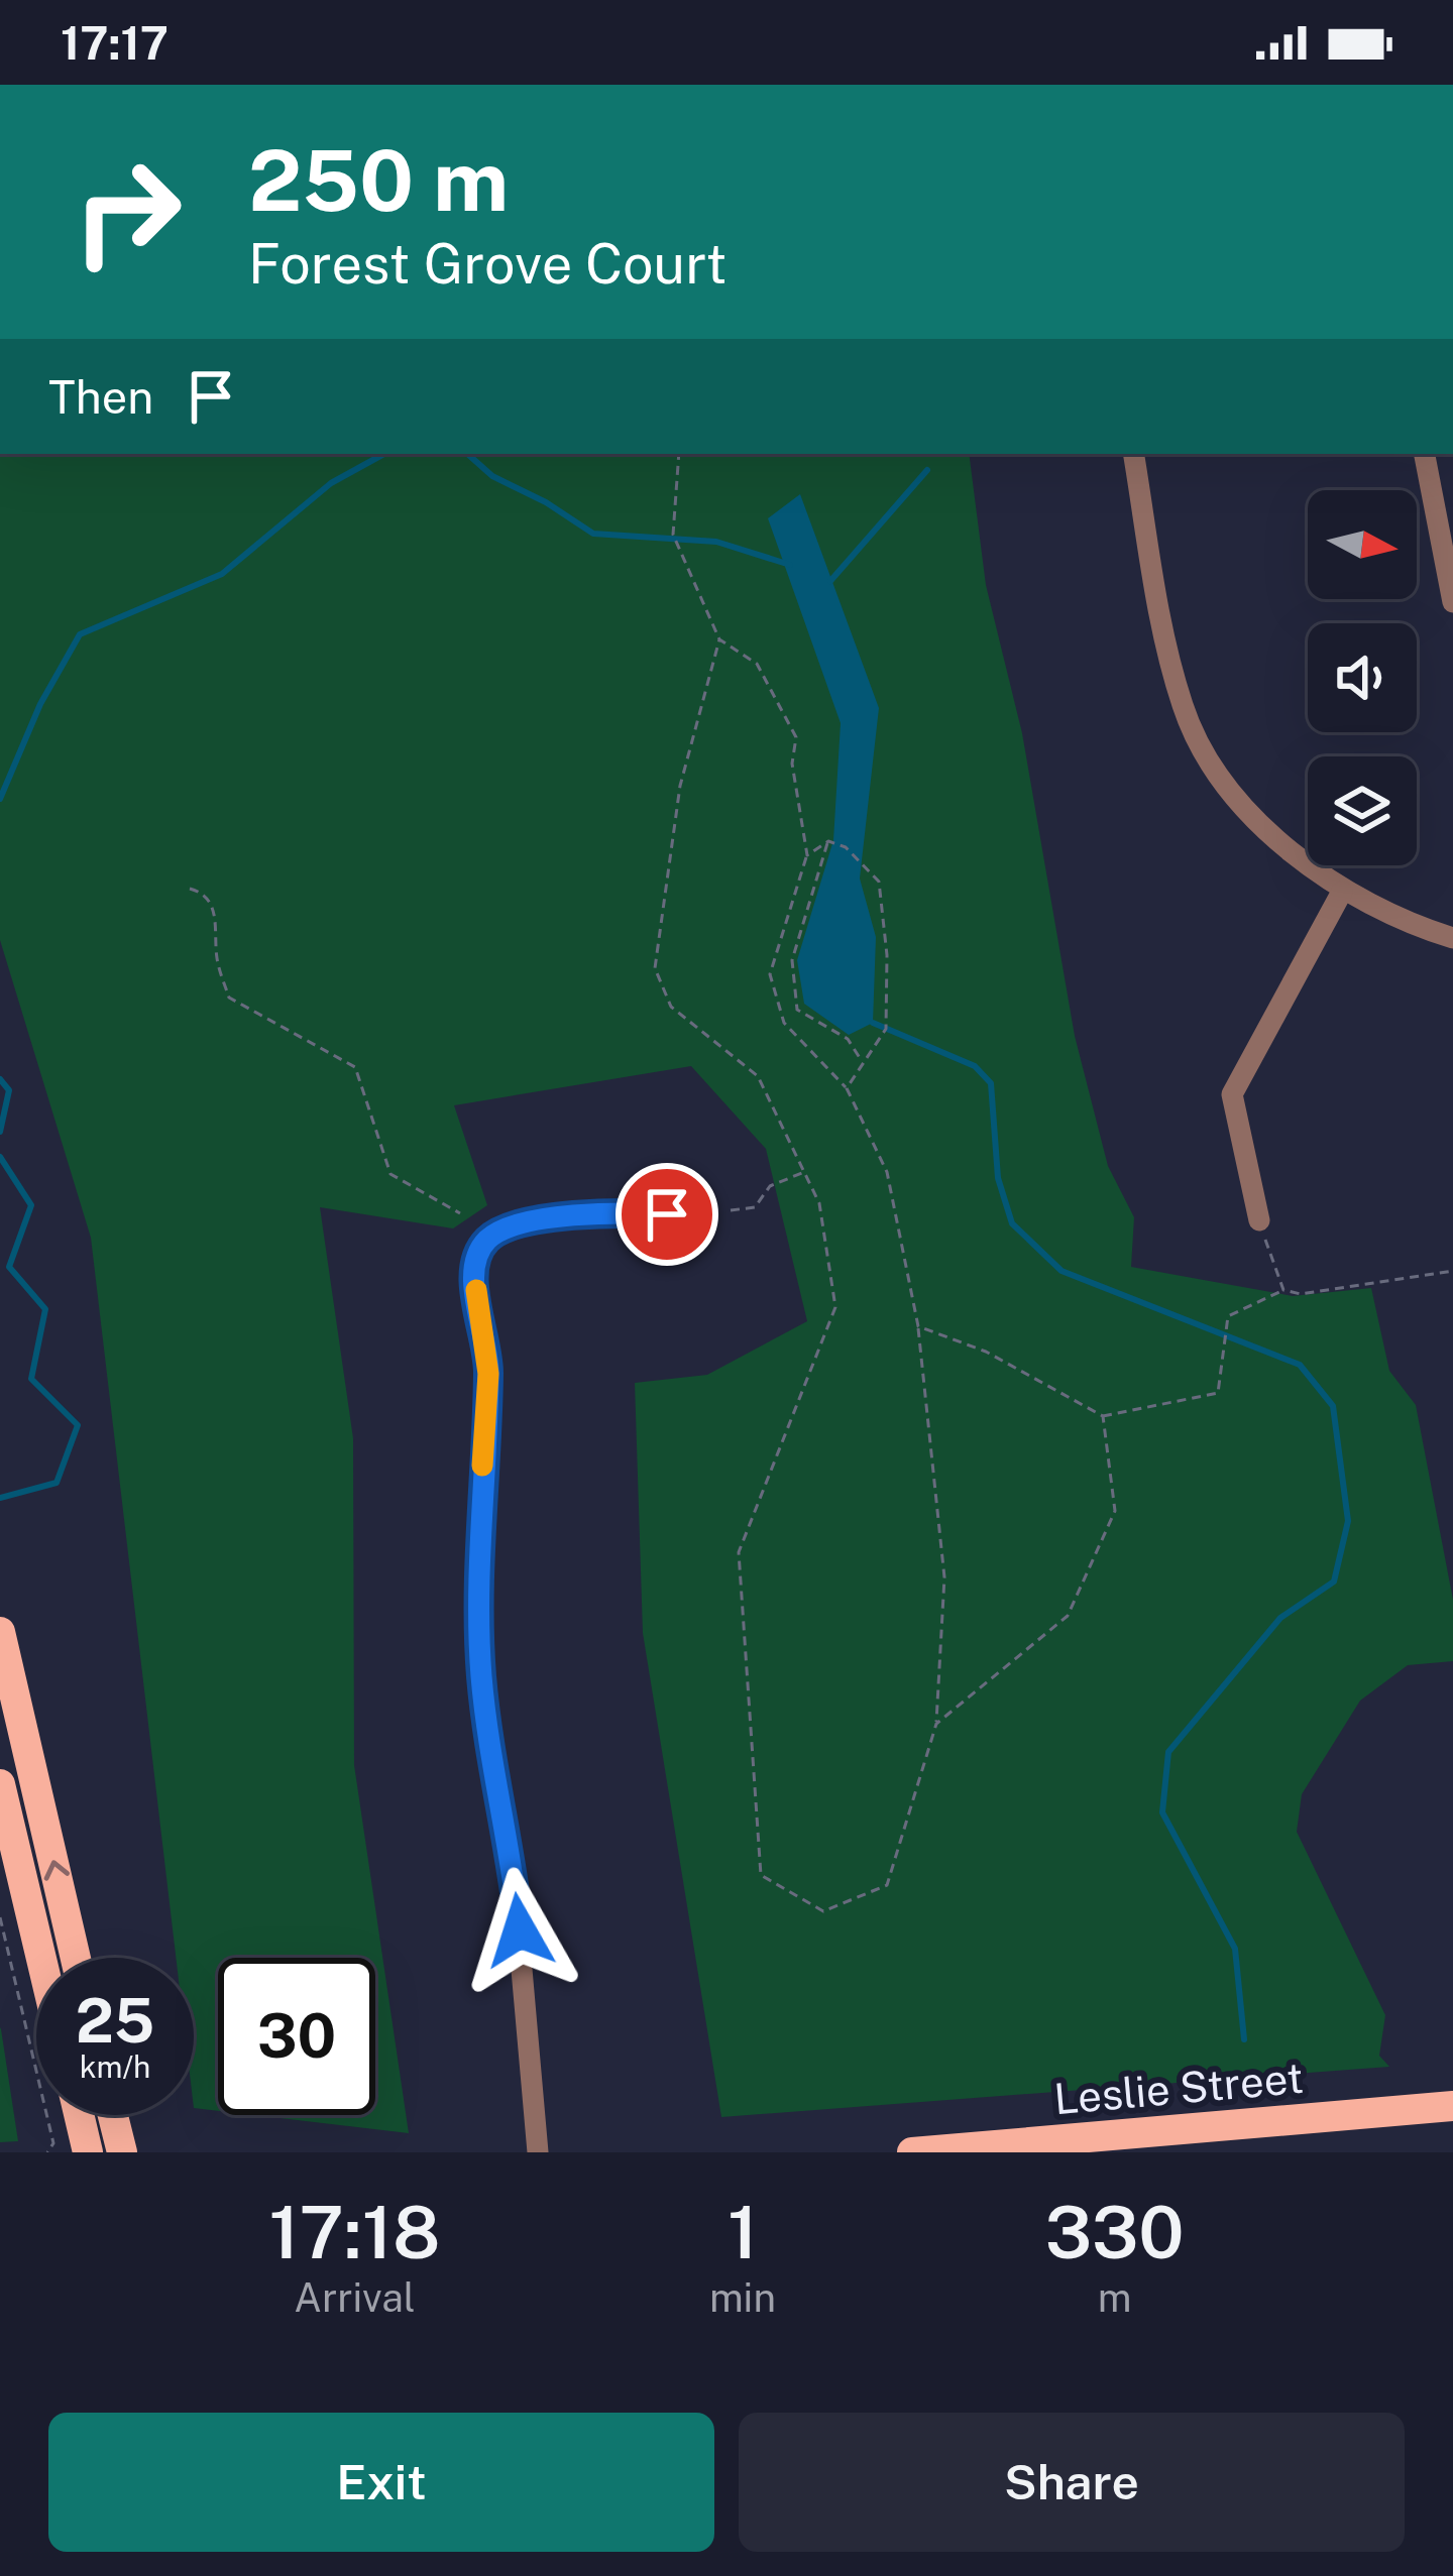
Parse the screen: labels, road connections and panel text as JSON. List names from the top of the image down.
{
  "streets": {
    "main road": ["Leslie Street"]
  },
  "north": "right",
  "page": {
    "status": "17:17",
    "turn": ["250 m", "Forest Grove Court"],
    "then": "Then",
    "speed": "25 km/h",
    "limit": "30",
    "eta": [
      "17:18",
      "Arrival",
      "1",
      "min",
      "330",
      "m"
    ],
    "buttons": ["Exit", "Share"]
  }
}
